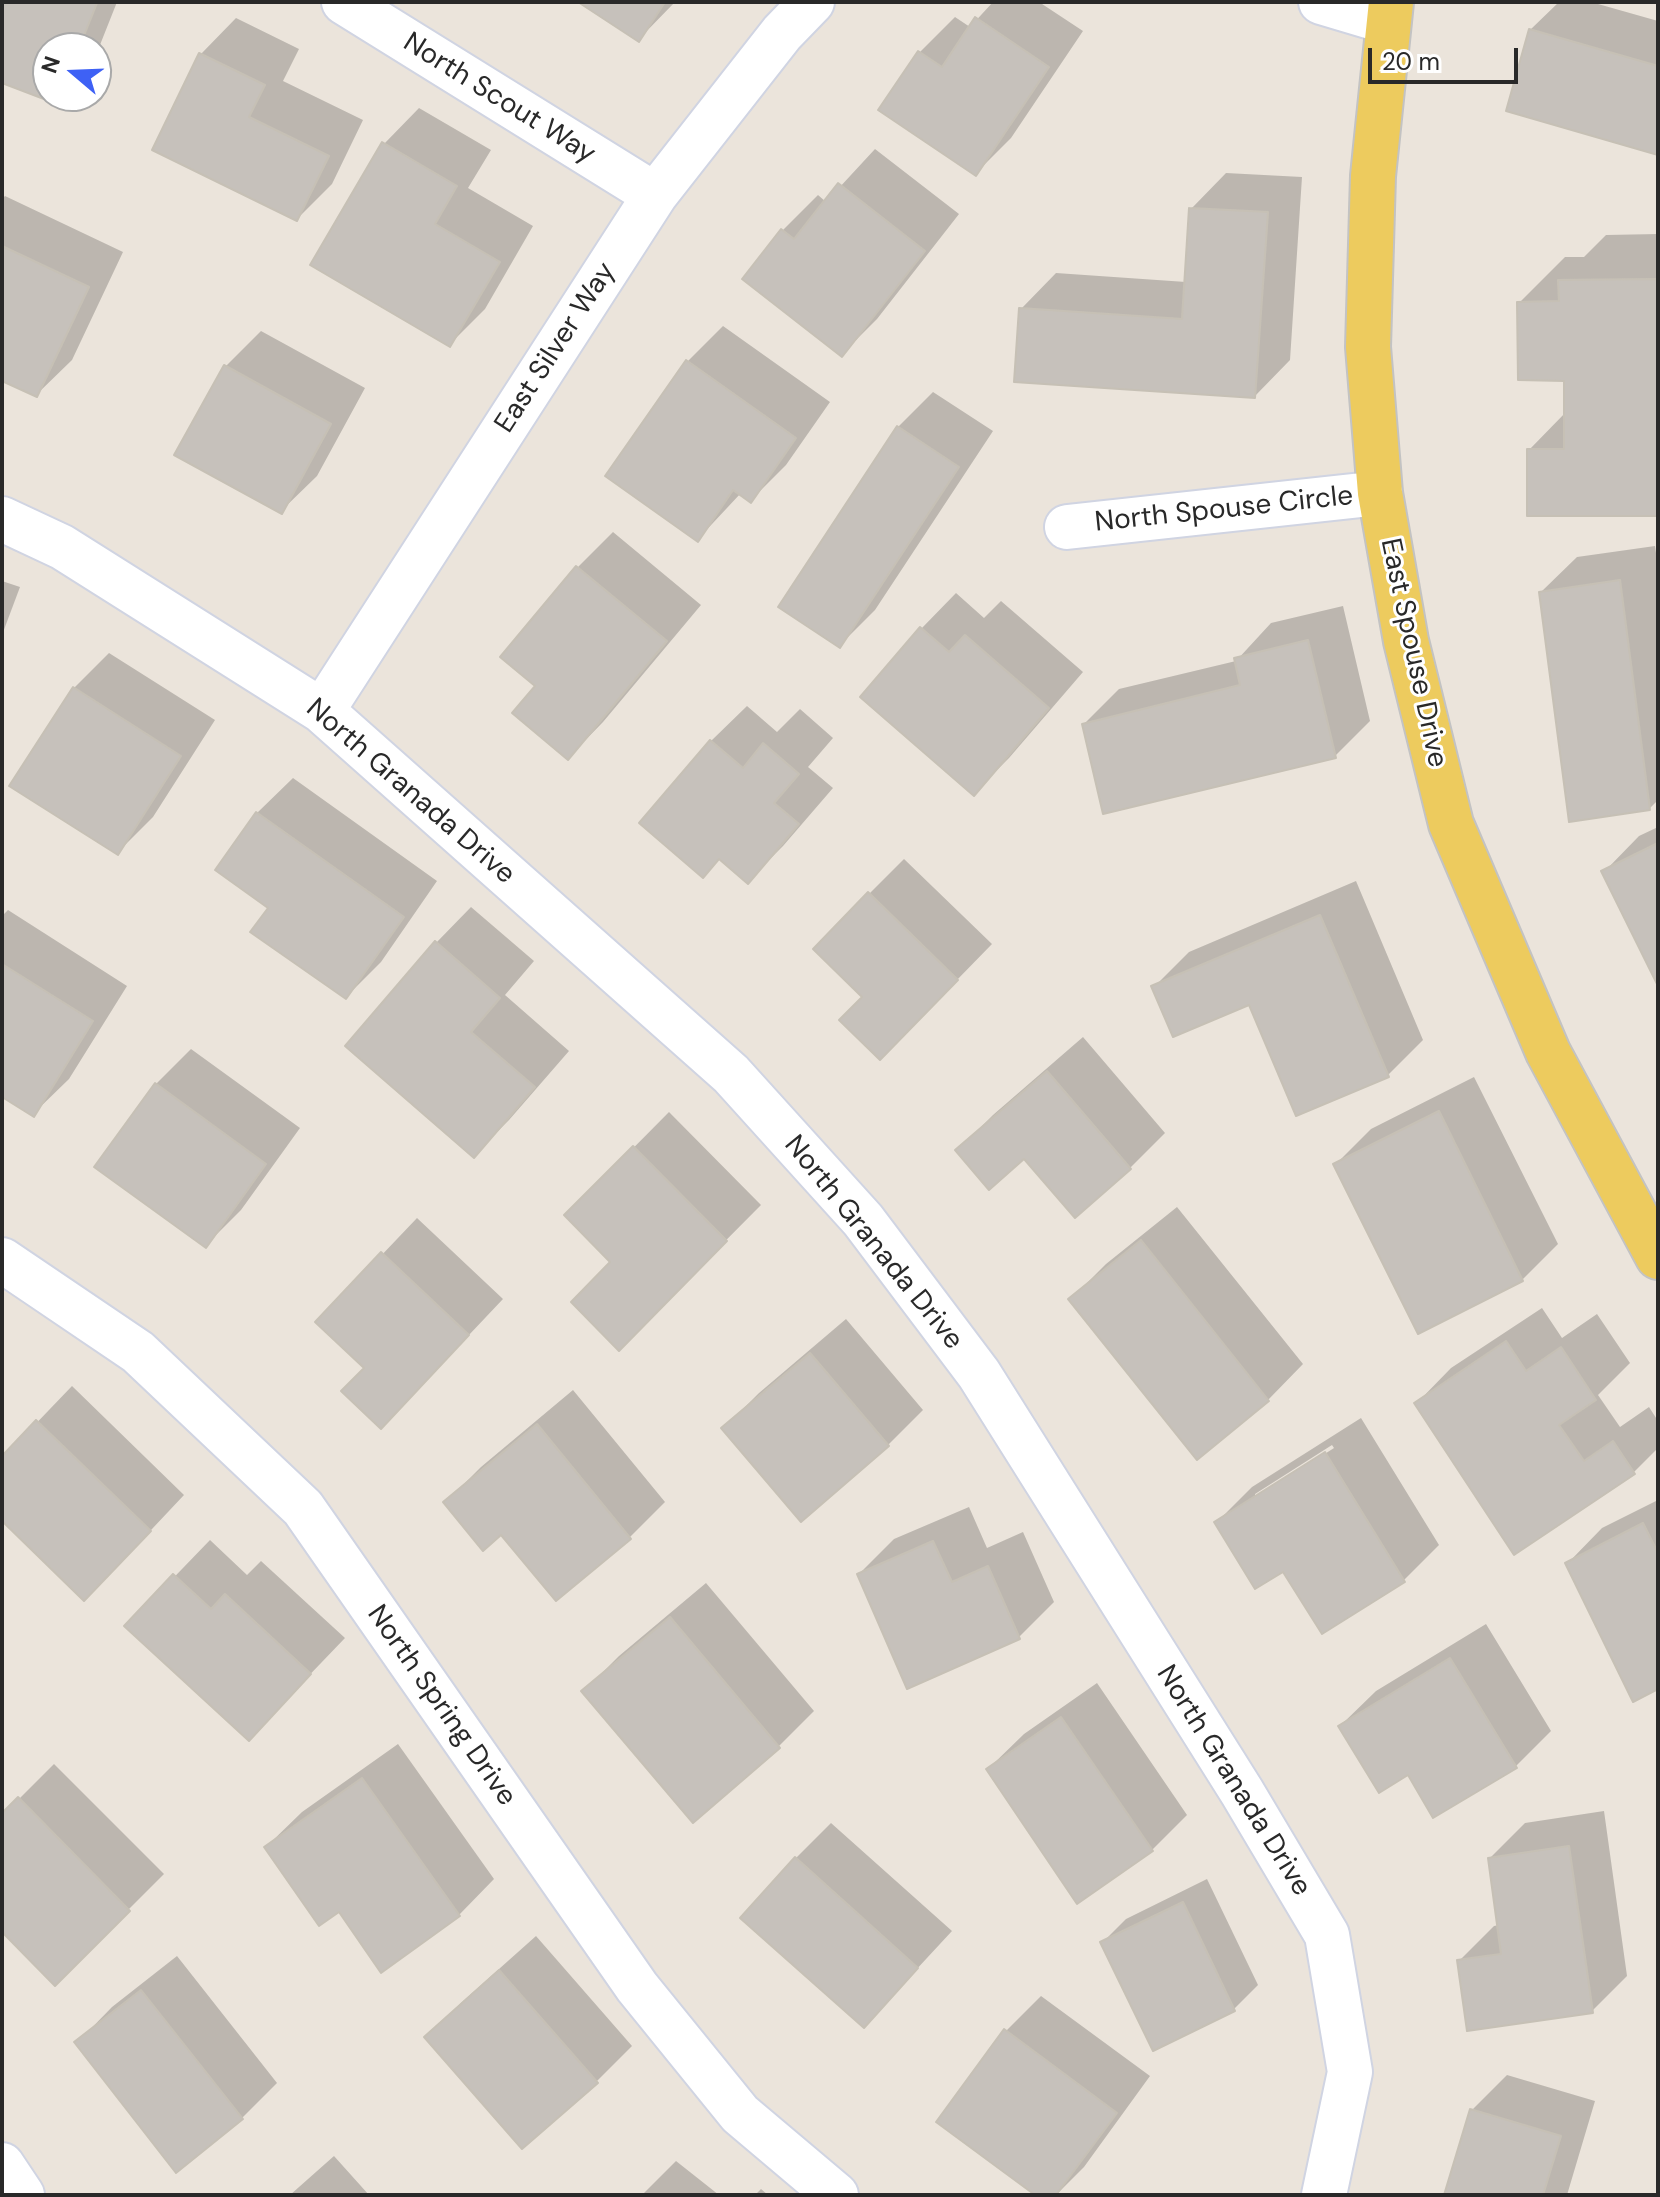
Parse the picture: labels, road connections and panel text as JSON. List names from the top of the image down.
{
  "streets": {
    "main road": ["East Spouse Drive"],
    "street": [
      "North Scout Way",
      "East Silver Way",
      "North Spouse Circle",
      "North Granada Drive",
      "North Spring Drive"
    ]
  },
  "crossings": [
    ["North Scout Way", "East Silver Way"],
    ["East Silver Way", "North Granada Drive"],
    ["North Spouse Circle", "East Spouse Drive"]
  ],
  "scale_bar": "20 m",
  "north": "left"
}
